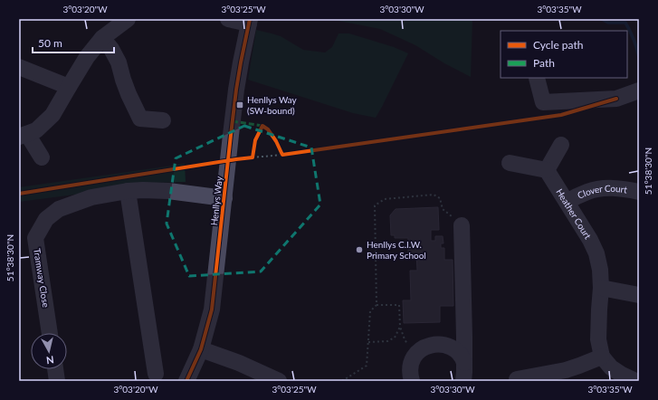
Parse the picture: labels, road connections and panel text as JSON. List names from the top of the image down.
{
  "streets": {
    "street": [
      "Clover Court",
      "Henllys Way",
      "Heather Court",
      "Tramway Close"
    ]
  },
  "crossings": [
    ["Clover Court", "Heather Court"],
    ["Henllys Way", "Tramway Close"]
  ],
  "places": {
    "transit": ["Henllys Way (SW-bound)"],
    "other": ["Henllys C.I.W. Primary School"]
  },
  "legend": ["Cycle path", "Path"],
  "scale_bar": "50 m",
  "north": "bottom",
  "coordinates": [
    "3°03'20\"W",
    "3°03'25\"W",
    "3°03'30\"W",
    "3°03'35\"W",
    "51°38'30\"N"
  ]
}
